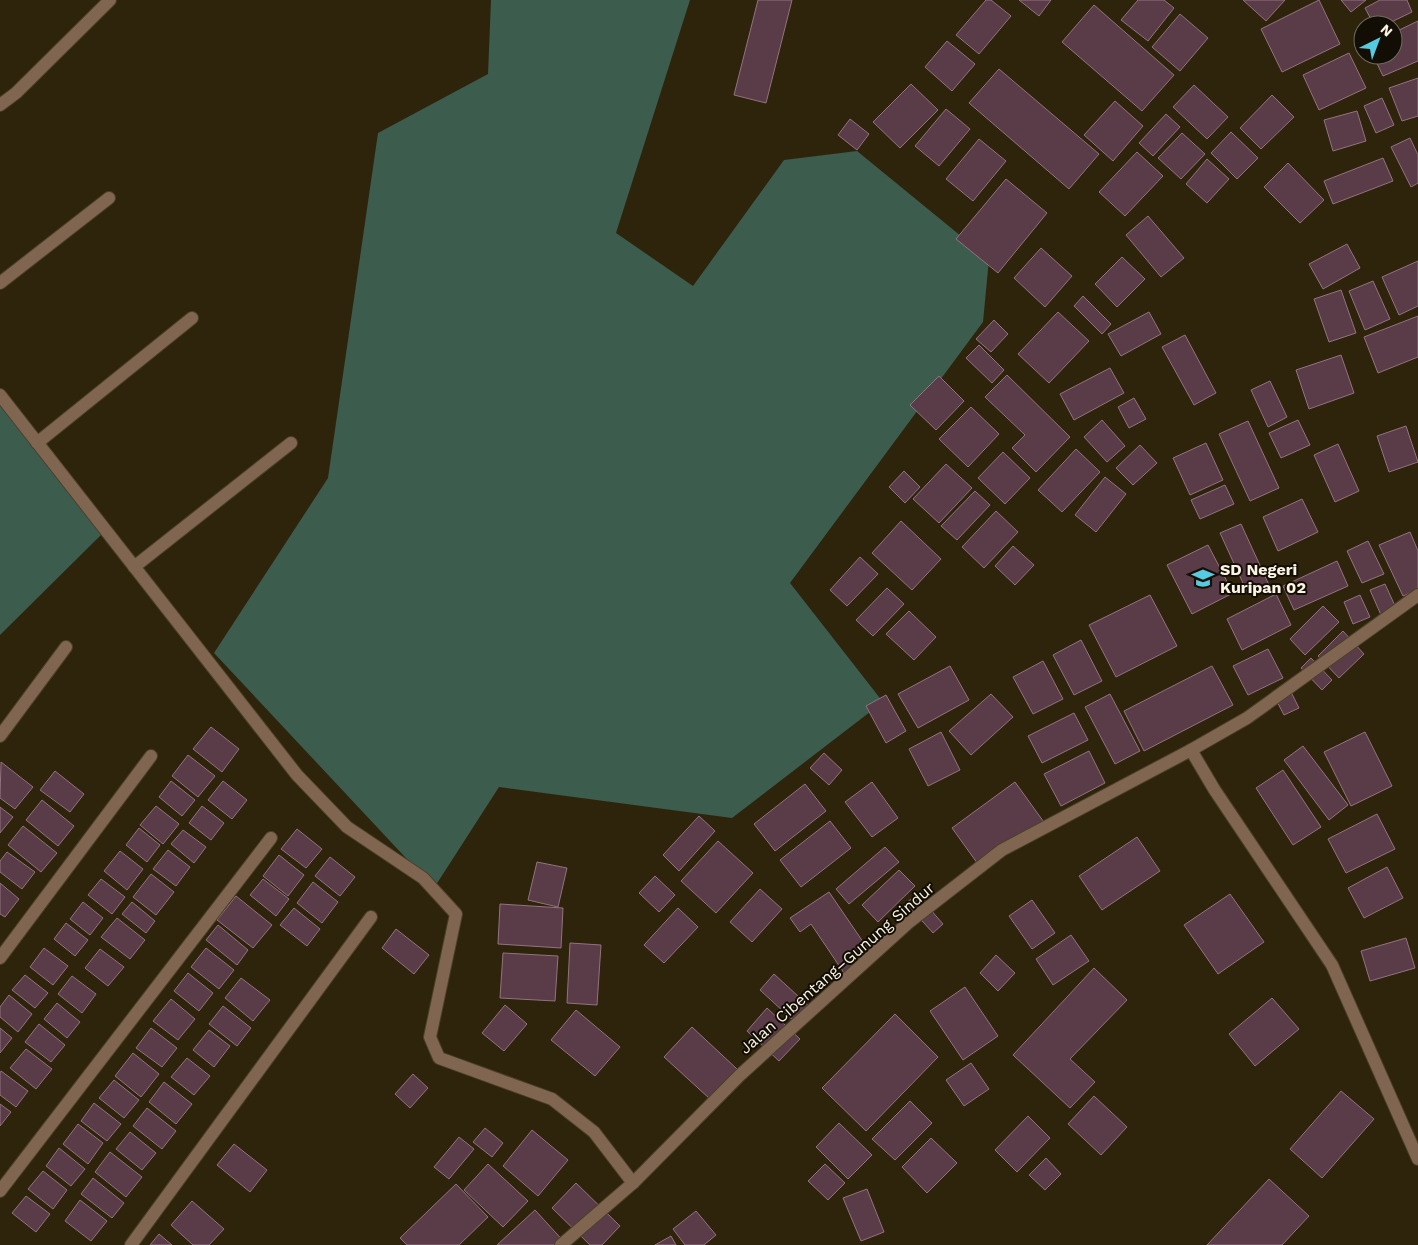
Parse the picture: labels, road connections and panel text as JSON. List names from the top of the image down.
{
  "streets": {
    "street": ["Jalan Cibentang–Gunung Sindur"]
  },
  "places": {
    "school or university": ["SD Negeri Kuripan 02"]
  },
  "north": "top right"
}
